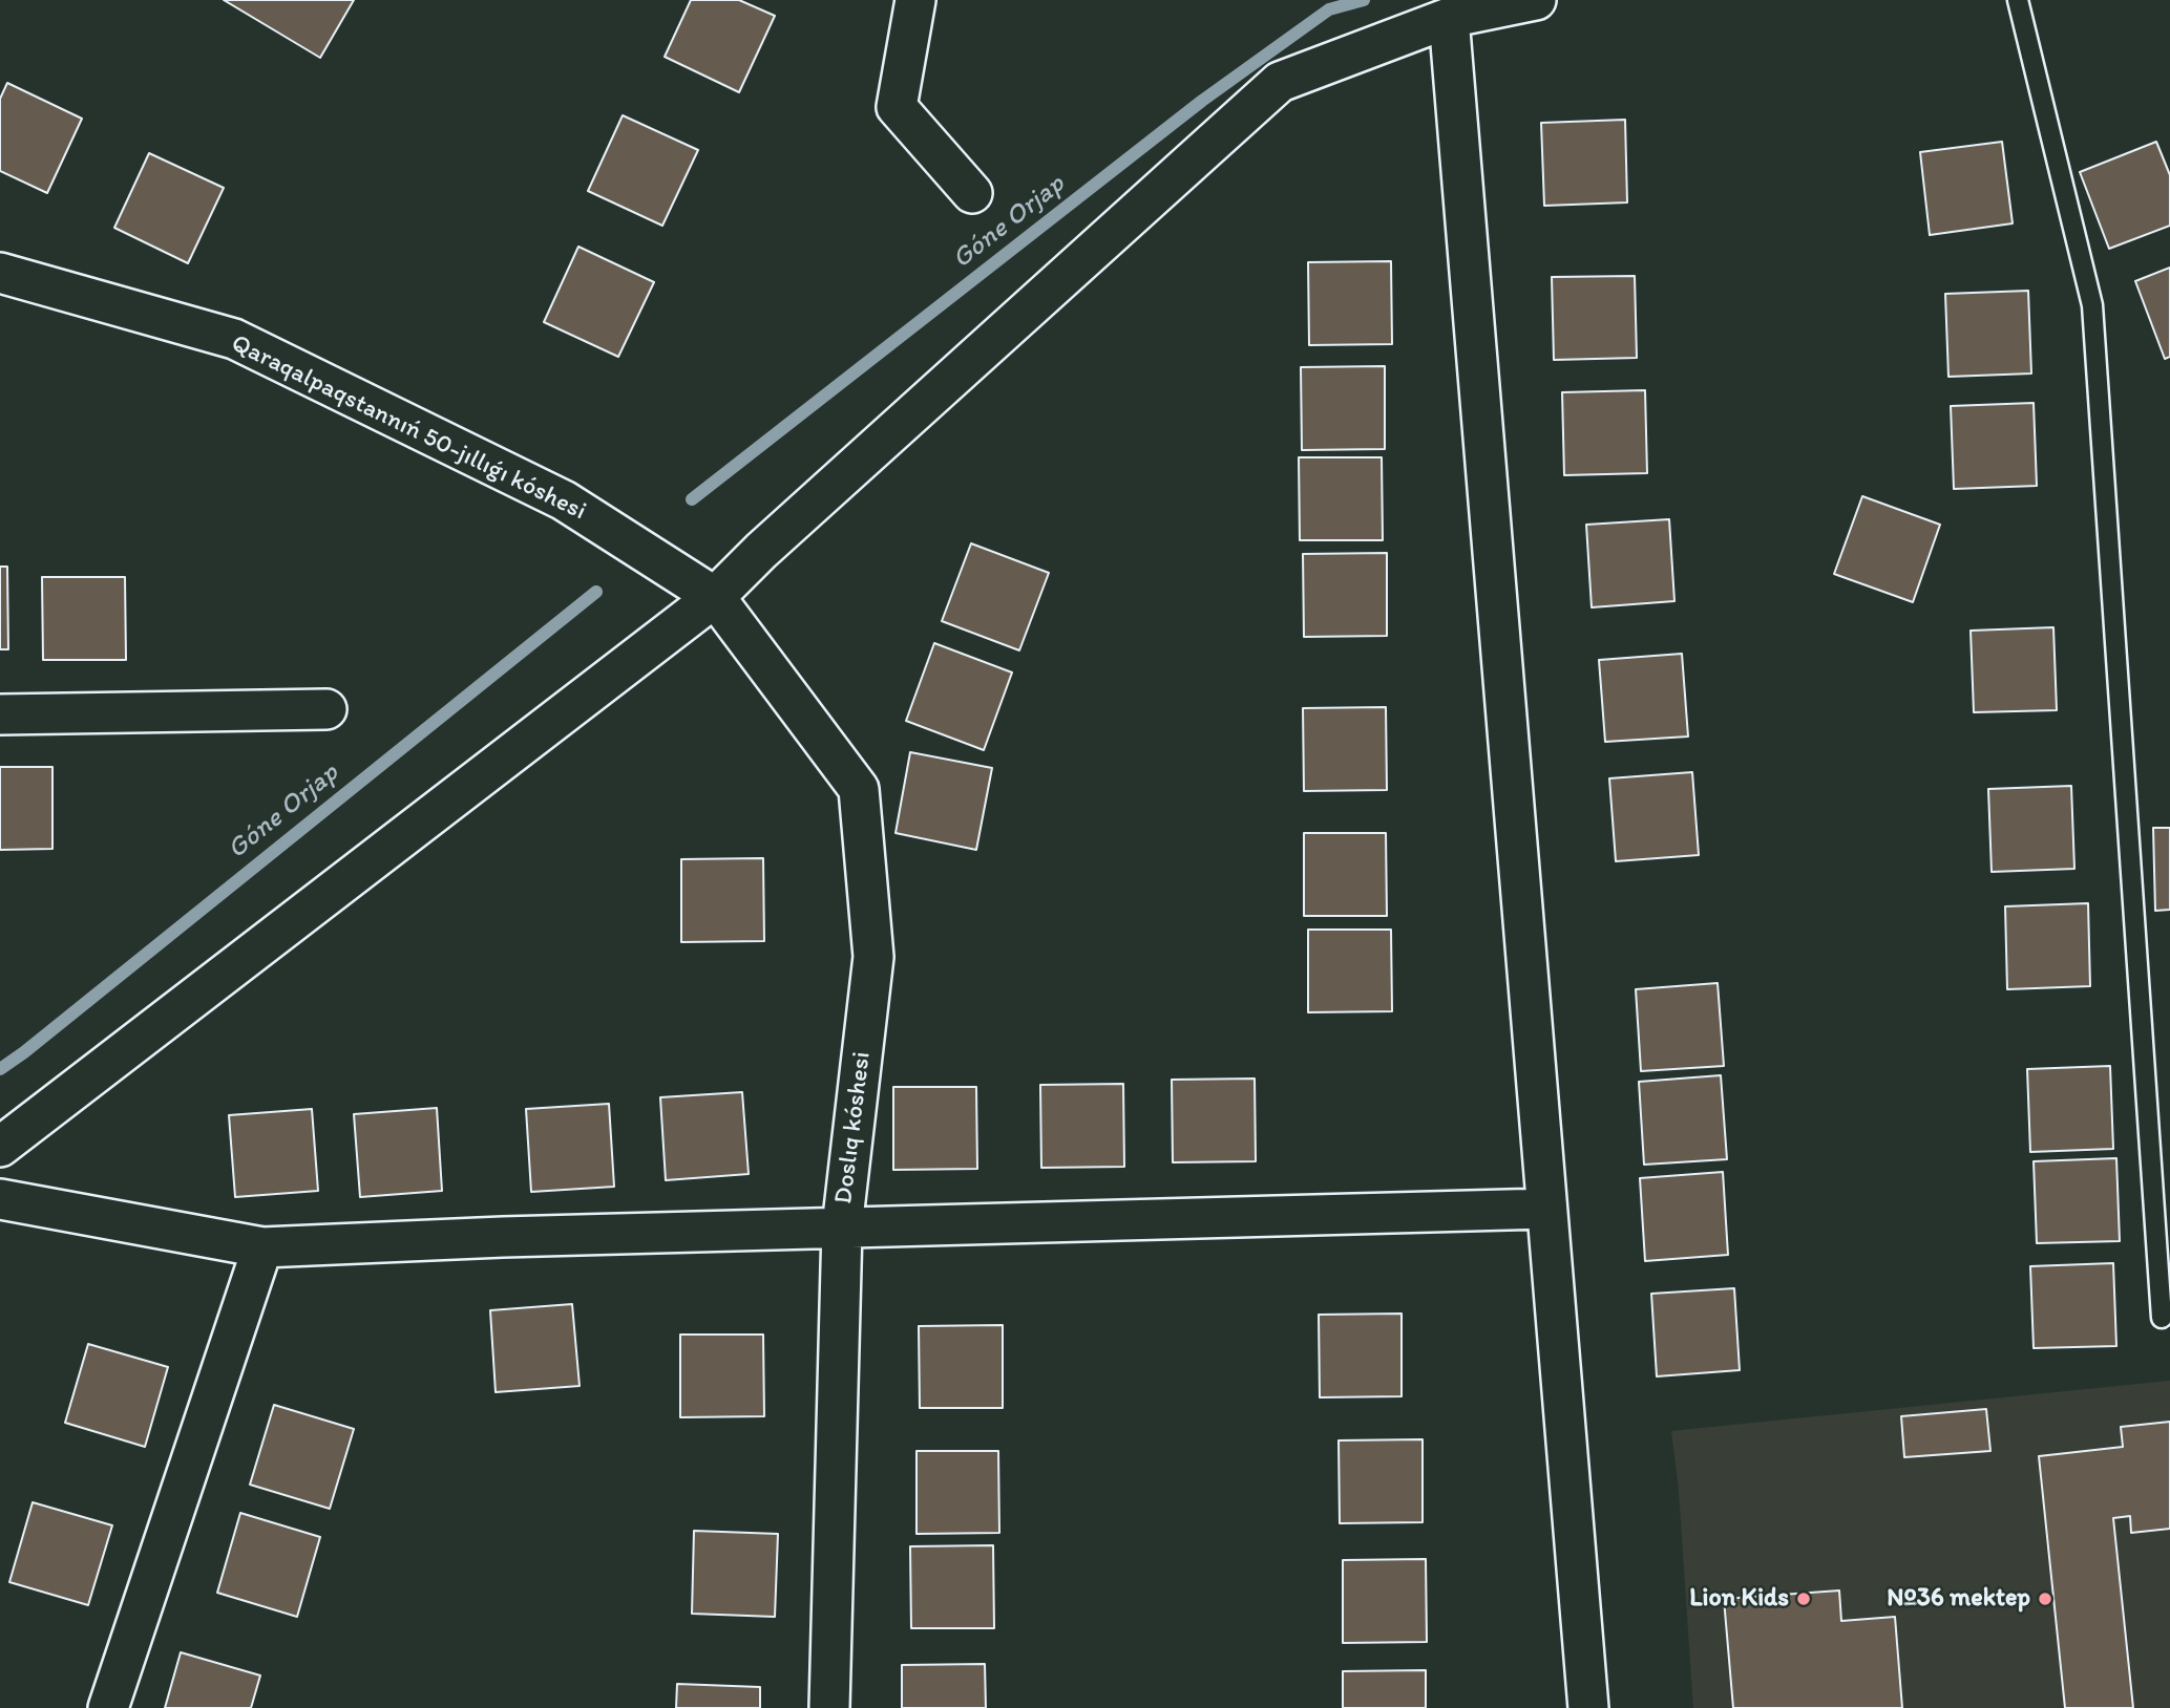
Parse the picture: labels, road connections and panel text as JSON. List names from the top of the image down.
{
  "streets": {
    "street": ["Qaraqalpaqstannıń 50-jıllıǵı kóshesi", "Doslıq kóshesi"]
  },
  "crossings": [
    ["Qaraqalpaqstannıń 50-jıllıǵı kóshesi", "Doslıq kóshesi"]
  ],
  "water": ["Góne Orjap"],
  "places": ["Lion Kids", "№36 mektep"]
}
